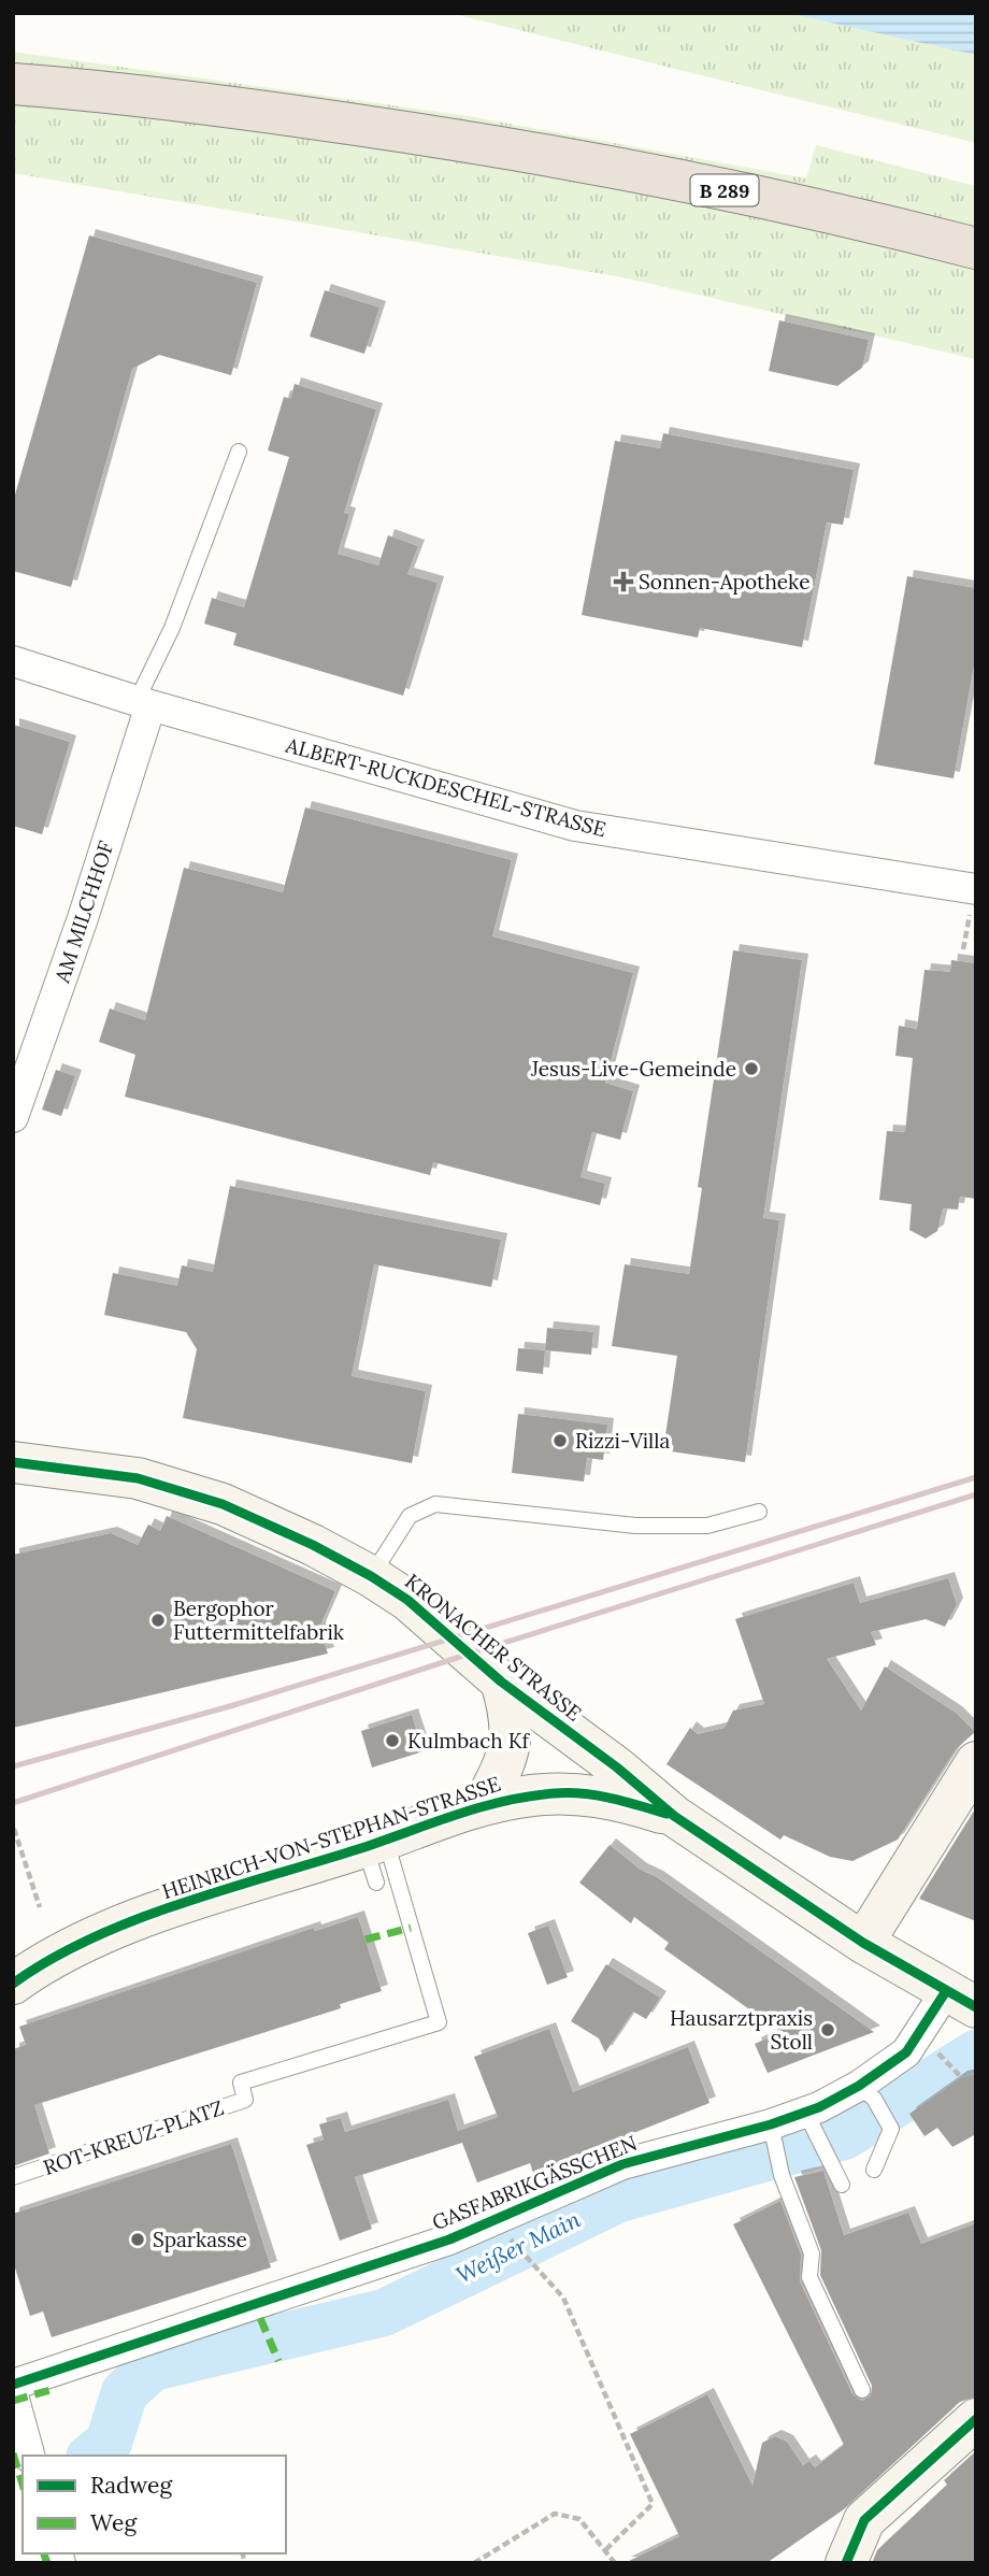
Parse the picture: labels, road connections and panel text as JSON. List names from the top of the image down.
{
  "streets": {
    "highway": ["B 289"],
    "street": [
      "ALBERT-RUCKDESCHEL-STRASSE",
      "AM MILCHHOF",
      "KRONACHER STRASSE",
      "HEINRICH-VON-STEPHAN-STRASSE",
      "GASFABRIKGÄSSCHEN"
    ],
    "lane": ["ROT-KREUZ-PLATZ"]
  },
  "crossings": [
    ["ALBERT-RUCKDESCHEL-STRASSE", "AM MILCHHOF"],
    ["KRONACHER STRASSE", "HEINRICH-VON-STEPHAN-STRASSE"],
    ["KRONACHER STRASSE", "GASFABRIKGÄSSCHEN"],
    ["HEINRICH-VON-STEPHAN-STRASSE", "ROT-KREUZ-PLATZ"]
  ],
  "water": ["Weißer Main"],
  "places": {
    "health": ["Sonnen-Apotheke"],
    "other": [
      "Jesus-Live-Gemeinde",
      "Rizzi-Villa",
      "Bergophor Futtermittelfabrik",
      "Kulmbach Kf",
      "Hausarztpraxis Stoll",
      "Sparkasse"
    ]
  },
  "legend": ["Radweg", "Weg"]
}
